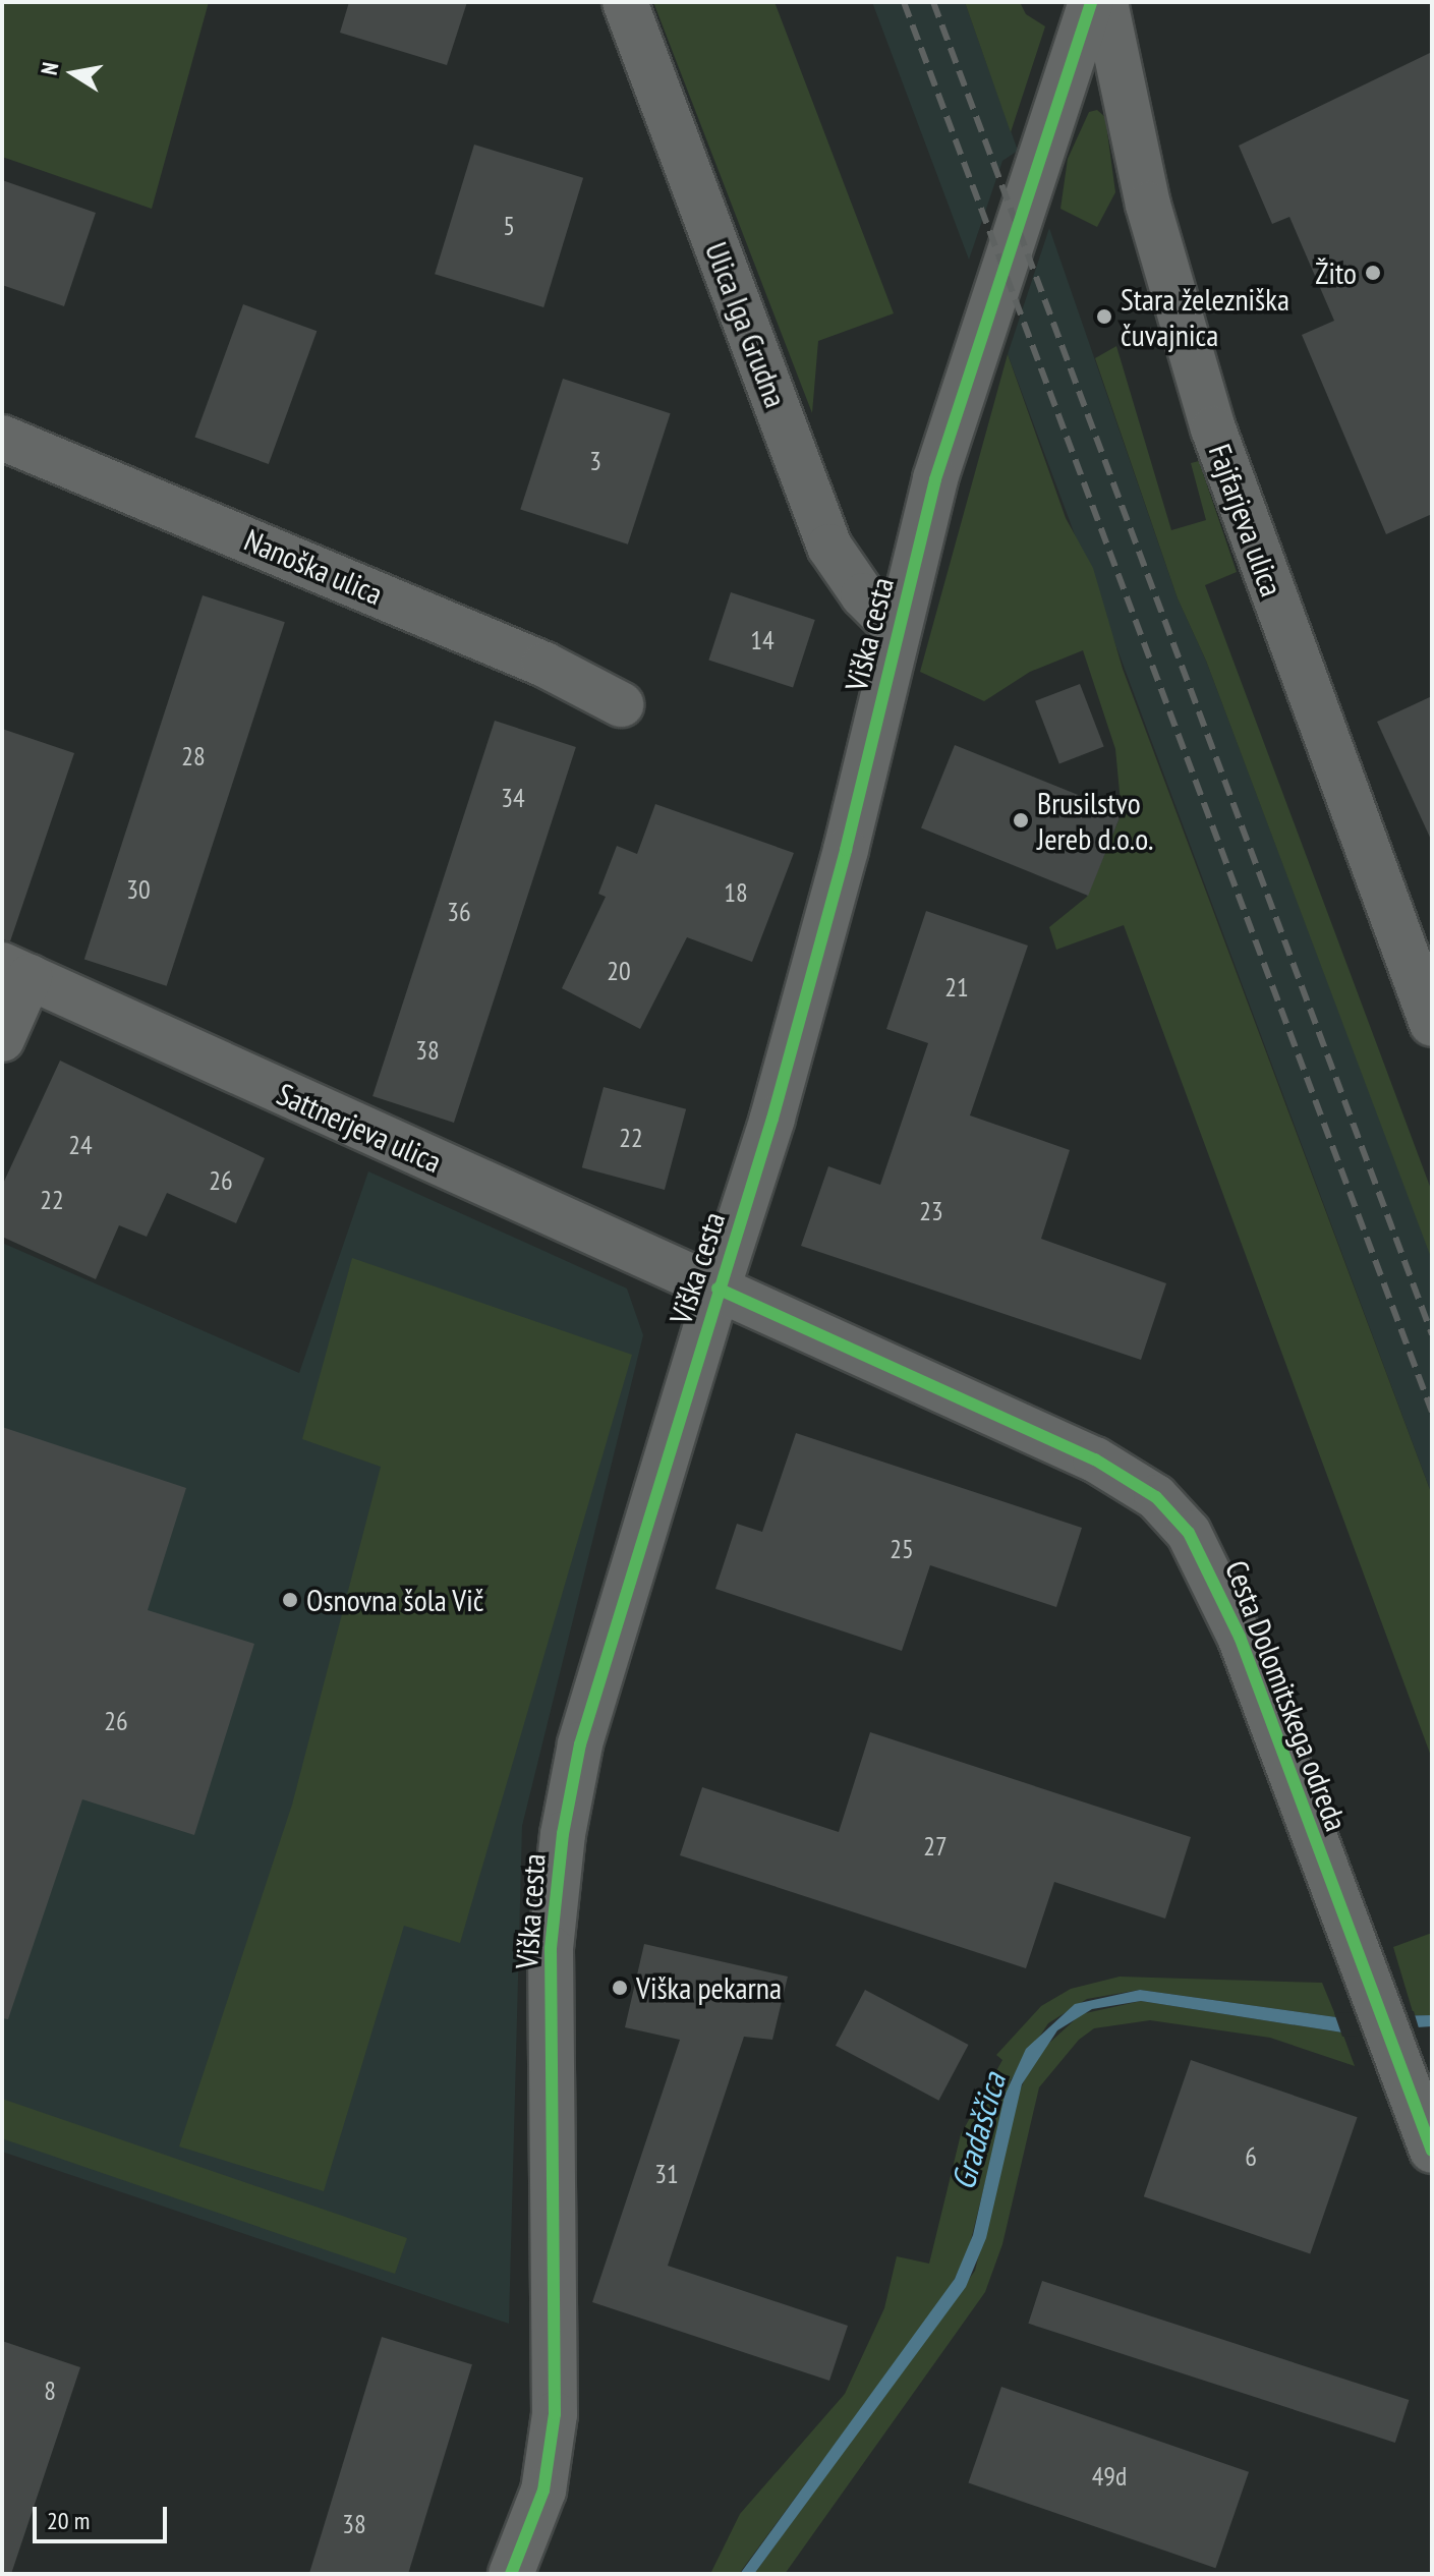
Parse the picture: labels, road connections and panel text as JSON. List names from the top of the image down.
{
  "streets": {
    "street": [
      "Ulica Iga Grudna",
      "Fajfarjeva ulica",
      "Nanoška ulica",
      "Viška cesta",
      "Sattnerjeva ulica",
      "Cesta Dolomitskega odreda"
    ]
  },
  "crossings": [
    ["Ulica Iga Grudna", "Viška cesta"],
    ["Viška cesta", "Sattnerjeva ulica"],
    ["Viška cesta", "Cesta Dolomitskega odreda"],
    ["Sattnerjeva ulica", "Cesta Dolomitskega odreda"]
  ],
  "water": ["Gradaščica"],
  "places": [
    "Žito",
    "Stara železniška čuvajnica",
    "Brusilstvo Jereb d.o.o.",
    "Osnovna šola Vič",
    "Viška pekarna"
  ],
  "house_numbers": [
    "5",
    "3",
    "14",
    "28",
    "34",
    "30",
    "18",
    "36",
    "20",
    "21",
    "38",
    "22",
    "24",
    "26",
    "22",
    "23",
    "25",
    "26",
    "27",
    "6",
    "31",
    "8",
    "49d",
    "38"
  ],
  "scale_bar": "20 m",
  "north": "left"
}
